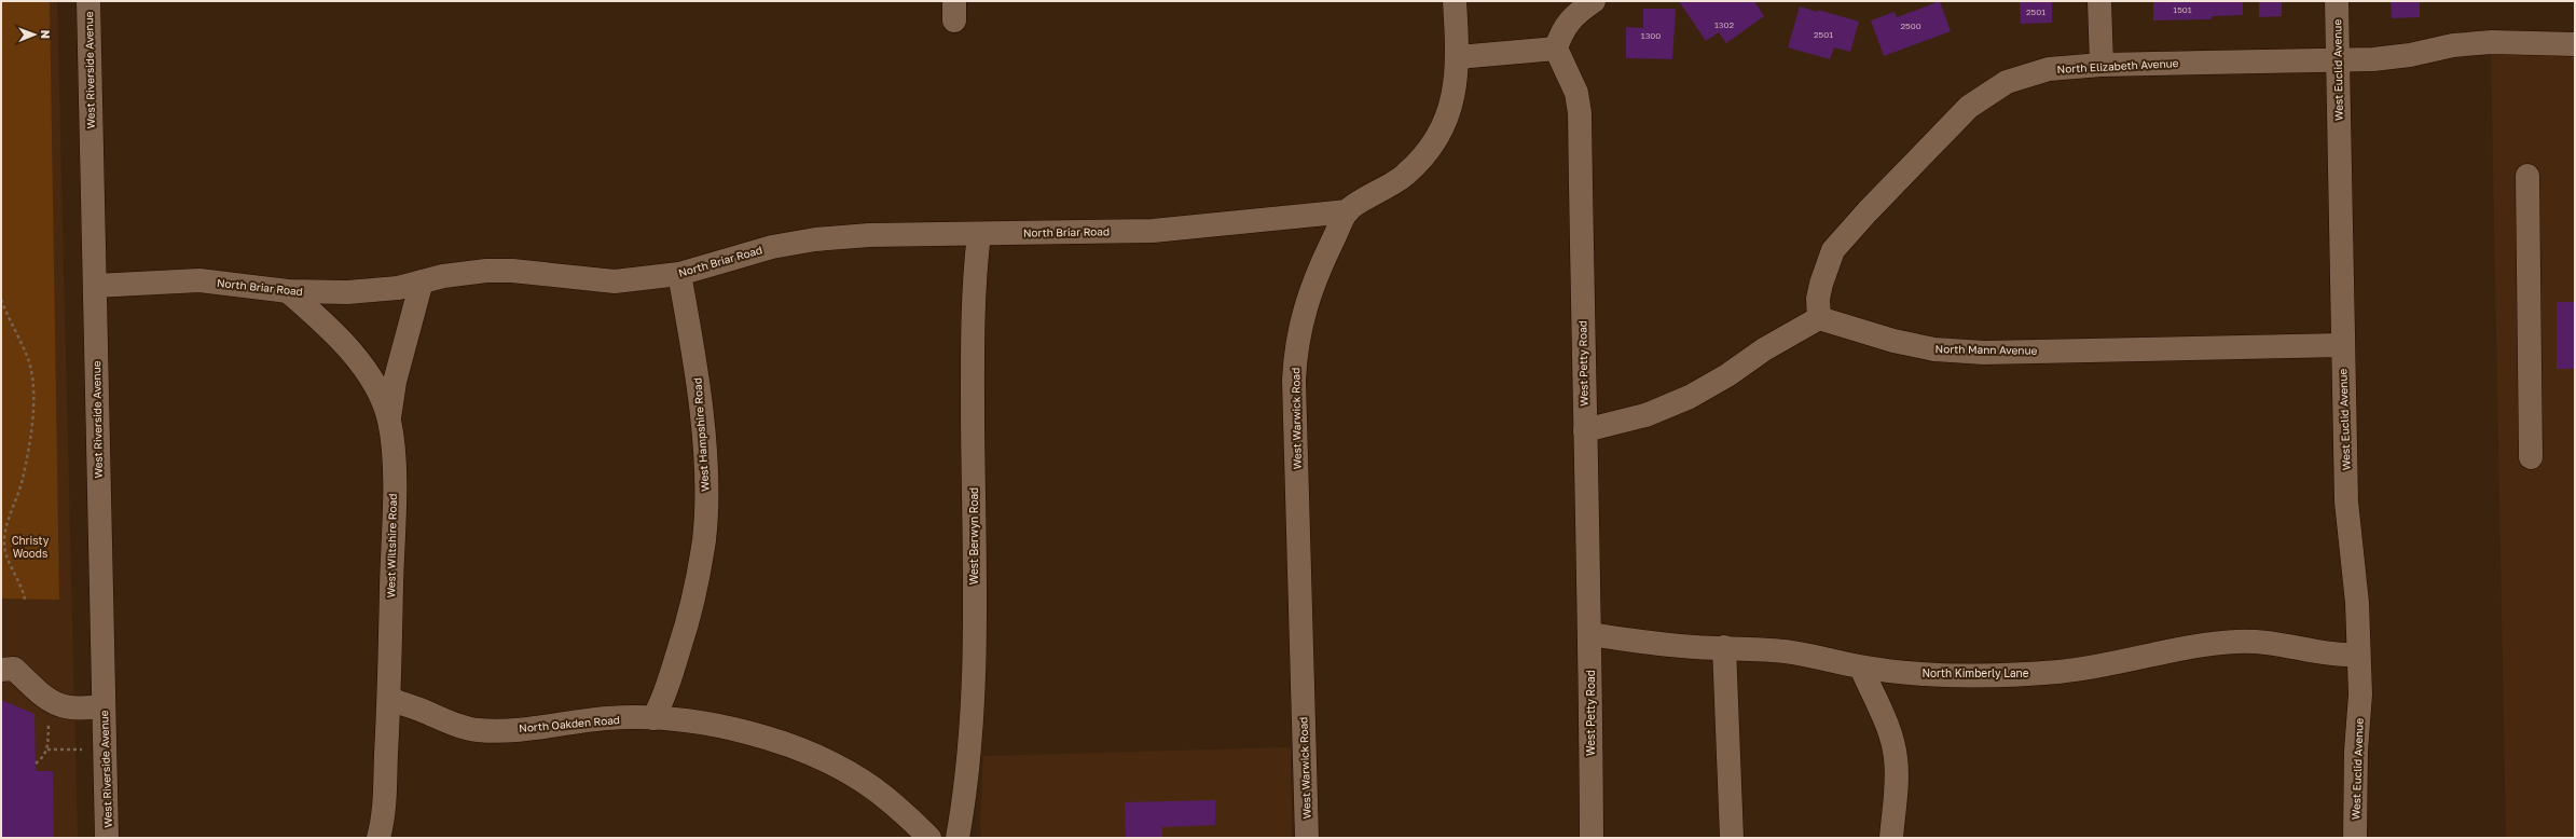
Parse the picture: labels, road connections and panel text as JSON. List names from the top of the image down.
{
  "streets": {
    "street": [
      "North Elizabeth Avenue",
      "West Riverside Avenue",
      "West Euclid Avenue",
      "North Briar Road",
      "North Mann Avenue",
      "West Petty Road",
      "West Warwick Road",
      "West Hampshire Road",
      "West Berwyn Road",
      "West Wiltshire Road",
      "North Kimberly Lane",
      "North Oakden Road"
    ]
  },
  "crossings": [
    ["North Elizabeth Avenue", "West Euclid Avenue"],
    ["North Elizabeth Avenue", "North Mann Avenue"],
    ["West Riverside Avenue", "North Briar Road"],
    ["West Euclid Avenue", "North Mann Avenue"],
    ["West Euclid Avenue", "North Kimberly Lane"],
    ["North Briar Road", "West Warwick Road"],
    ["North Briar Road", "West Hampshire Road"],
    ["North Briar Road", "West Berwyn Road"],
    ["North Briar Road", "West Wiltshire Road"],
    ["West Petty Road", "North Kimberly Lane"],
    ["West Hampshire Road", "North Oakden Road"],
    ["West Wiltshire Road", "North Oakden Road"]
  ],
  "parks": ["Christy Woods"],
  "house_numbers": [
    "1501",
    "2501",
    "1302",
    "2500",
    "2501",
    "1300"
  ],
  "north": "right"
}
